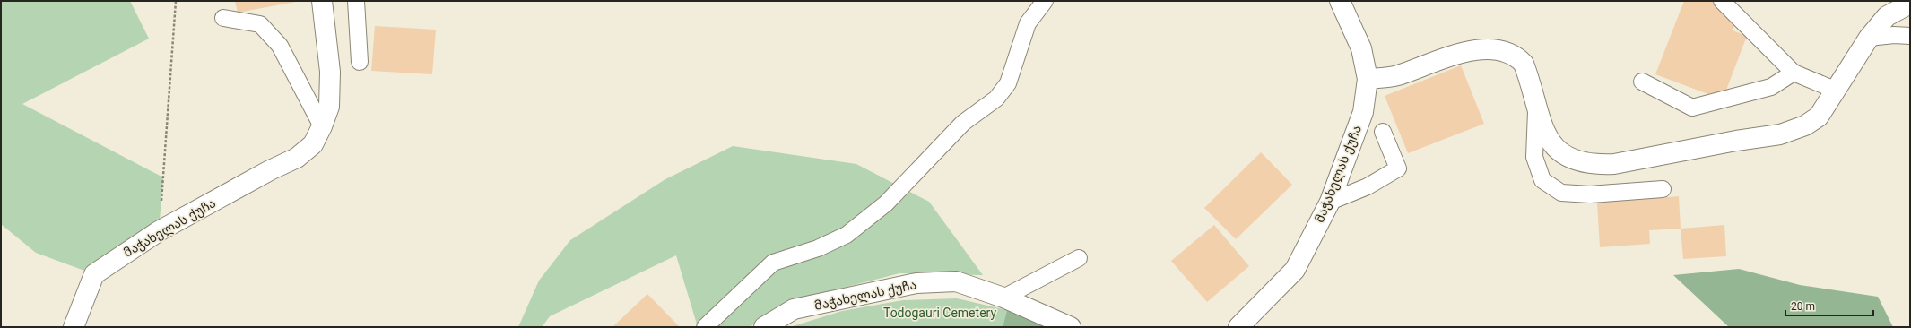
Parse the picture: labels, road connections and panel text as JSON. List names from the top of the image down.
{
  "streets": {
    "street": ["მაჭახელას ქუჩა"]
  },
  "parks": ["Todogauri Cemetery"],
  "scale_bar": "20 m"
}
